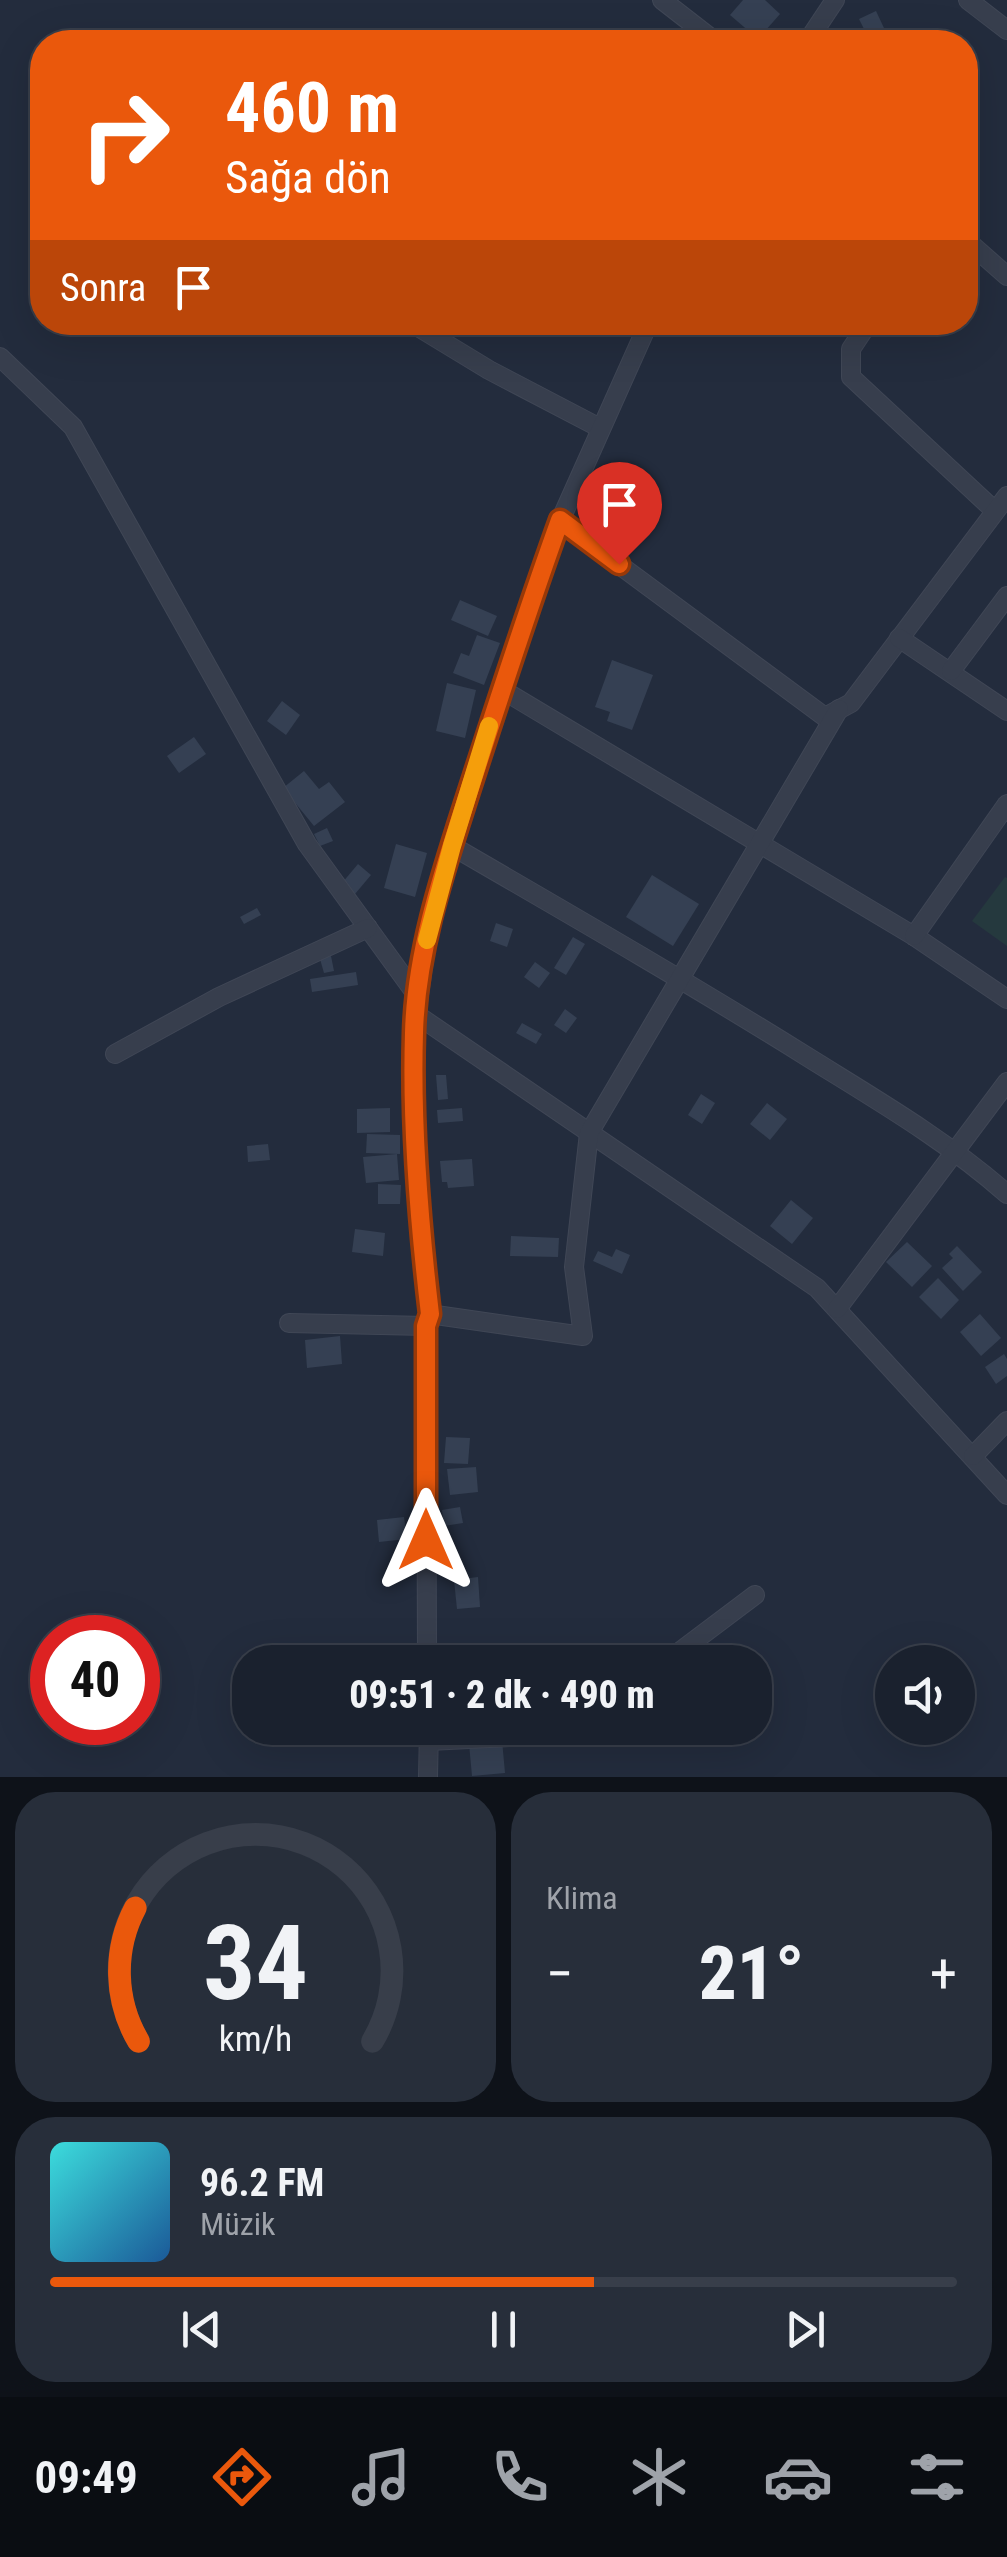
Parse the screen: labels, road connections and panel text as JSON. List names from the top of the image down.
{
  "page": {
    "turn": ["460 m", "Sağa dön"],
    "then": "Sonra",
    "limit": "40",
    "trip": "09:51 · 2 dk · 490 m",
    "tile": "Klima",
    "heat": ["−", "21°", "+"],
    "song": ["96.2 FM", "Müzik"],
    "tabs": "09:49",
    "gauge": ["34", "km/h"]
  }
}
